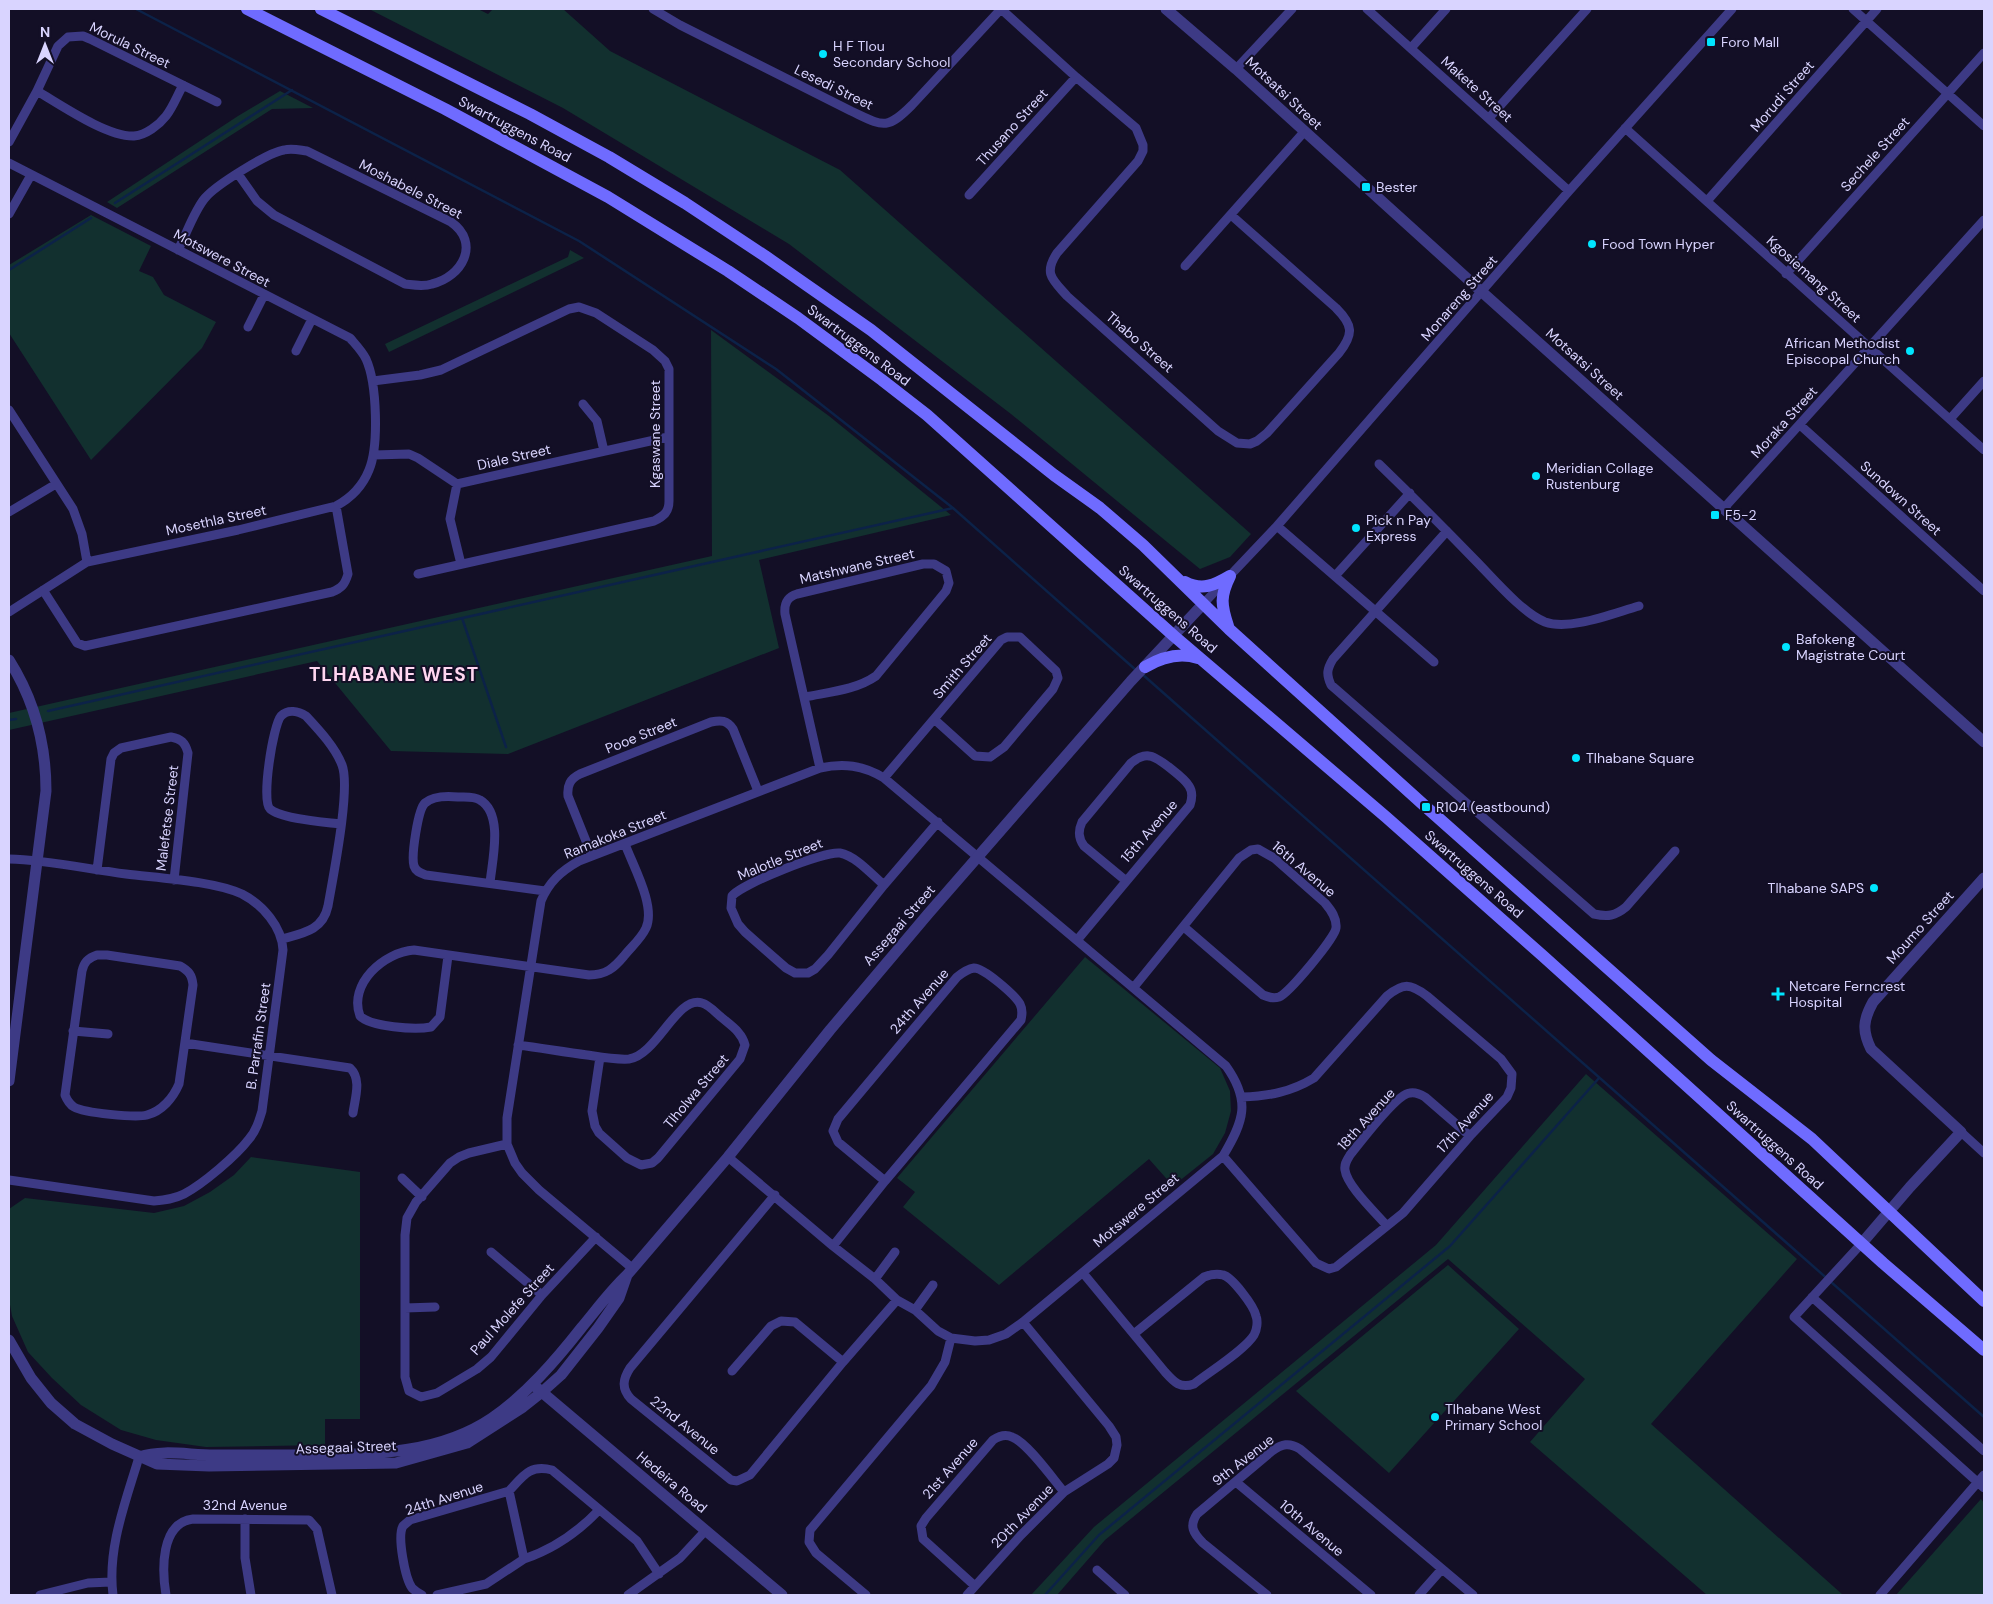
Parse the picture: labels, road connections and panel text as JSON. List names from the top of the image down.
{
  "streets": {
    "main road": ["Swartruggens Road"],
    "street": [
      "Morula Street",
      "Lesedi Street",
      "Makete Street",
      "Motsatsi Street",
      "Morudi Street",
      "Thusano Street",
      "Sechele Street",
      "Moshabele Street",
      "Motswere Street",
      "Kgosiemang Street",
      "Monareng Street",
      "Thabo Street",
      "Moraka Street",
      "Kgaswane Street",
      "Diale Street",
      "Sundown Street",
      "Mosethla Street",
      "Matshwane Street",
      "Smith Street",
      "Pooe Street",
      "Malefetse Street",
      "15th Avenue",
      "Ramakoka Street",
      "Malotle Street",
      "16th Avenue",
      "Assegaai Street",
      "Moumo Street",
      "24th Avenue",
      "B. Parrafin Street",
      "Tlholwa Street",
      "18th Avenue",
      "17th Avenue",
      "Paul Molefe Street",
      "22nd Avenue",
      "9th Avenue",
      "21st Avenue",
      "Hedeira Road",
      "32nd Avenue",
      "20th Avenue",
      "10th Avenue"
    ]
  },
  "crossings": [
    ["Lesedi Street", "Thabo Street"],
    ["Makete Street", "Monareng Street"],
    ["Motsatsi Street", "Monareng Street"],
    ["Motsatsi Street", "Moraka Street"],
    ["Morudi Street", "Kgosiemang Street"],
    ["Thusano Street", "Thabo Street"],
    ["Swartruggens Road", "Monareng Street"],
    ["Swartruggens Road", "Assegaai Street"],
    ["Sechele Street", "Kgosiemang Street"],
    ["Moshabele Street", "Motswere Street"],
    ["Motswere Street", "Kgaswane Street"],
    ["Motswere Street", "Mosethla Street"],
    ["Motswere Street", "15th Avenue"],
    ["Motswere Street", "Ramakoka Street"],
    ["Motswere Street", "16th Avenue"],
    ["Motswere Street", "Assegaai Street"],
    ["Motswere Street", "24th Avenue"],
    ["Motswere Street", "17th Avenue"],
    ["Motswere Street", "22nd Avenue"],
    ["Motswere Street", "20th Avenue"],
    ["Kgosiemang Street", "Monareng Street"],
    ["Kgosiemang Street", "Moraka Street"],
    ["Monareng Street", "Assegaai Street"],
    ["Moraka Street", "Sundown Street"],
    ["Kgaswane Street", "Diale Street"],
    ["Matshwane Street", "Ramakoka Street"],
    ["Smith Street", "Ramakoka Street"],
    ["Pooe Street", "Ramakoka Street"],
    ["Ramakoka Street", "Malotle Street"],
    ["Ramakoka Street", "Assegaai Street"],
    ["Ramakoka Street", "Tlholwa Street"],
    ["Ramakoka Street", "Paul Molefe Street"],
    ["Assegaai Street", "Hedeira Road"],
    ["18th Avenue", "17th Avenue"],
    ["9th Avenue", "10th Avenue"],
    ["21st Avenue", "20th Avenue"]
  ],
  "districts": ["TLHABANE WEST"],
  "places": {
    "transit": [
      "Foro Mall",
      "Bester",
      "F5-2",
      "R104 (eastbound)"
    ],
    "other": [
      "H F Tlou Secondary School",
      "Food Town Hyper",
      "African Methodist Episcopal Church",
      "Meridian Collage Rustenburg",
      "Pick n Pay Express",
      "Bafokeng Magistrate Court",
      "Tlhabane Square",
      "Tlhabane SAPS",
      "Tlhabane West Primary School"
    ],
    "health": ["Netcare Ferncrest Hospital"]
  },
  "north": "top"
}
